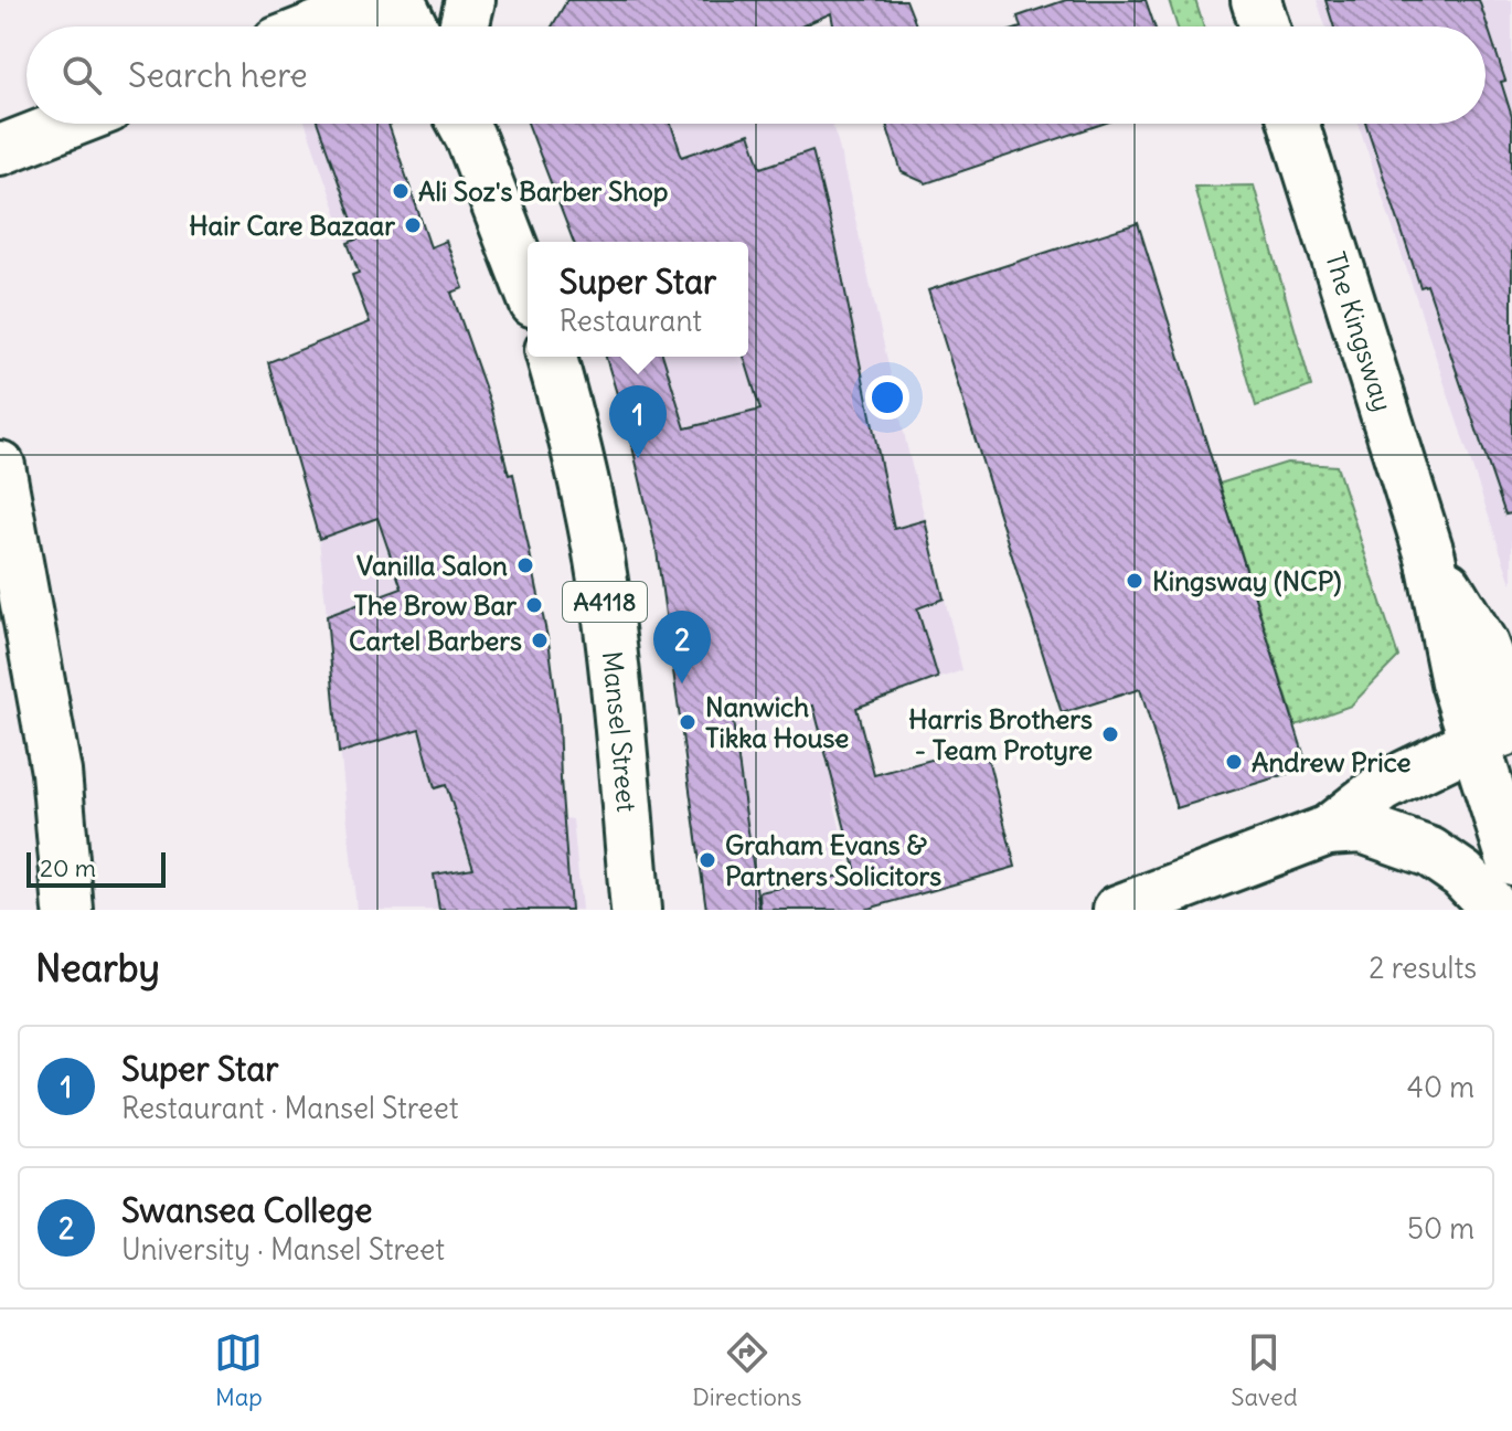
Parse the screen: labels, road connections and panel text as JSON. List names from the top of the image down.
{
  "streets": {
    "main road": ["The Kingsway", "A4118", "Mansel Street"]
  },
  "places": [
    "Ali Soz's Barber Shop",
    "Hair Care Bazaar",
    "Vanilla Salon",
    "Kingsway (NCP)",
    "The Brow Bar",
    "Cartel Barbers",
    "Nanwich Tikka House",
    "Harris Brothers - Team Protyre",
    "Andrew Price",
    "Graham Evans & Partners Solicitors"
  ],
  "scale_bar": "20 m",
  "page": {
    "search": "Search here",
    "popup": ["Super Star", "Restaurant"],
    "pins": ["1", "2"],
    "scale": "20 m",
    "heading": ["Nearby", "2 results"],
    "list": [
      {
        "mark": "1",
        "name": "Super Star",
        "note": "Restaurant · Mansel Street",
        "value": "40 m"
      },
      {
        "mark": "2",
        "name": "Swansea College",
        "note": "University · Mansel Street",
        "value": "50 m"
      }
    ],
    "nav": ["Map", "Directions", "Saved"]
  }
}
